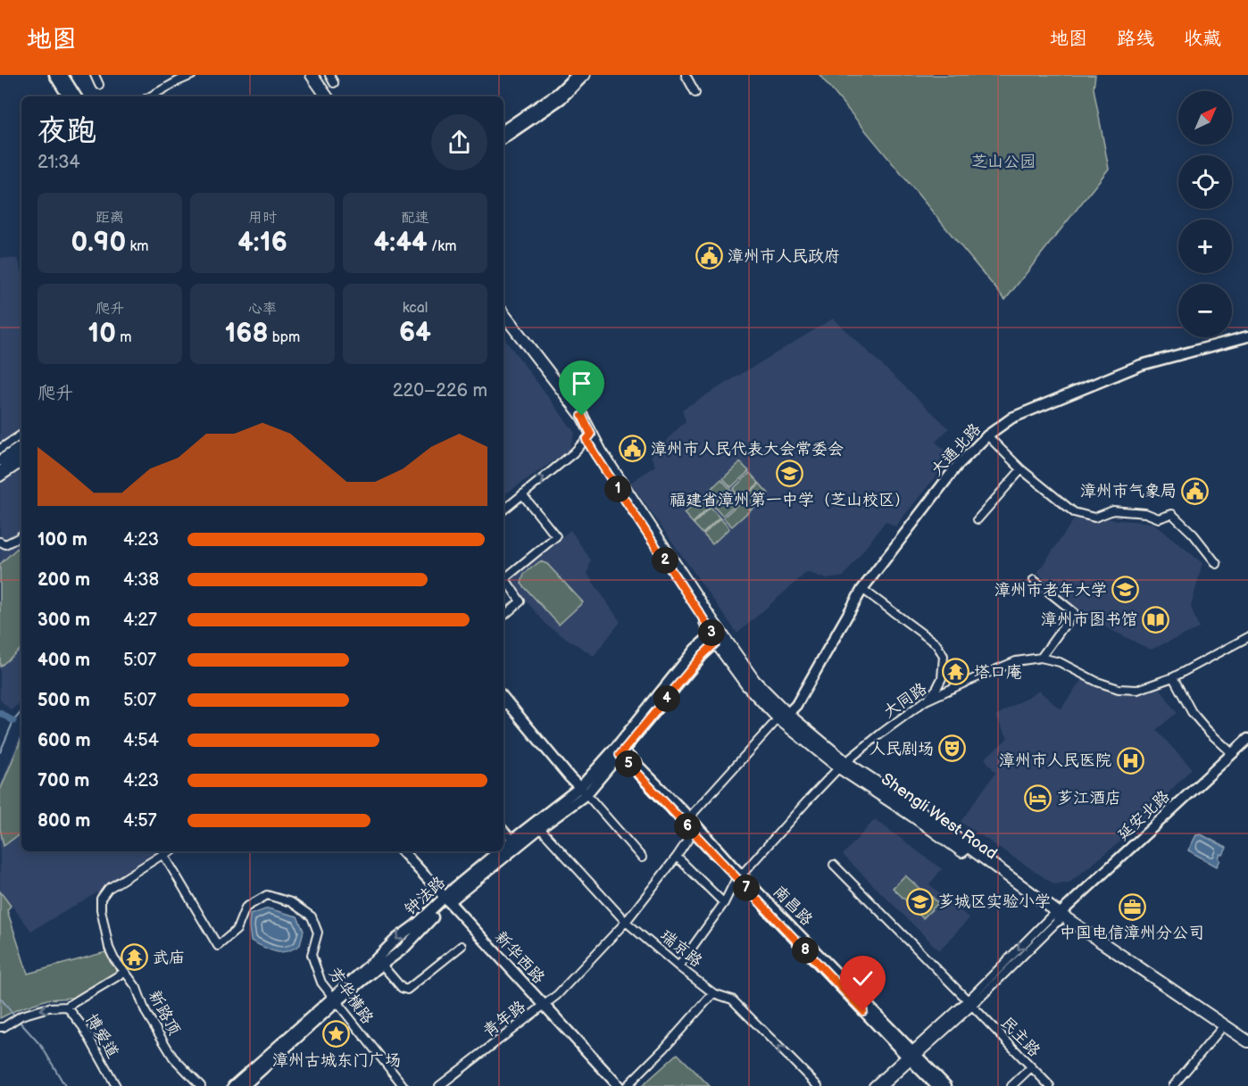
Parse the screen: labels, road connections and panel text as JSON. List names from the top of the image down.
{
  "streets": {
    "main road": ["Shengli West Road"],
    "street": [
      "大通北路",
      "大同路",
      "延安北路",
      "钟法路",
      "南昌路",
      "瑞京路",
      "新华西路",
      "芳华横路",
      "新路顶",
      "青年路",
      "博爱道",
      "民主路"
    ]
  },
  "crossings": [
    ["大通北路", "Shengli West Road"],
    ["大通北路", "南昌路"],
    ["大同路", "Shengli West Road"],
    ["大同路", "南昌路"],
    ["大同路", "瑞京路"],
    ["延安北路", "Shengli West Road"],
    ["延安北路", "南昌路"],
    ["延安北路", "民主路"],
    ["Shengli West Road", "钟法路"],
    ["钟法路", "南昌路"],
    ["钟法路", "瑞京路"],
    ["钟法路", "新华西路"],
    ["钟法路", "芳华横路"],
    ["南昌路", "青年路"],
    ["瑞京路", "青年路"],
    ["新华西路", "青年路"],
    ["芳华横路", "新路顶"]
  ],
  "one_way": ["瑞京路", "博爱道"],
  "parks": ["芝山公园"],
  "places": {
    "public building": ["漳州市人民政府", "漳州市人民代表大会常委会", "漳州市气象局"],
    "school or university": ["福建省漳州第一中学（芝山校区）", "漳州市老年大学", "芗城区实验小学"],
    "library": ["漳州市图书馆"],
    "temple": ["塔口庵", "武庙"],
    "theatre": ["人民剧场"],
    "hospital": ["漳州市人民医院"],
    "hotel": ["芗江酒店"],
    "office": ["中国电信漳州分公司"],
    "place": ["漳州古城东门广场"]
  },
  "north": "top right",
  "page": {
    "header": "地图",
    "nav": ["地图", "路线", "收藏"],
    "map_buttons": ["+", "−"],
    "heading": ["夜跑", "21:34"],
    "stats": [
      ["距离", "0.90 km"],
      ["用时", "4:16"],
      ["配速", "4:44 /km"],
      ["爬升", "10 m"],
      ["心率", "168 bpm"],
      ["kcal", "64"]
    ],
    "chart": ["爬升", "220–226 m"],
    "pins": [
      "1",
      "2",
      "3",
      "4",
      "5",
      "6",
      "7",
      "8"
    ],
    "list": [
      {
        "name": "100 m",
        "note": "4:23"
      },
      {
        "name": "200 m",
        "note": "4:38"
      },
      {
        "name": "300 m",
        "note": "4:27"
      },
      {
        "name": "400 m",
        "note": "5:07"
      },
      {
        "name": "500 m",
        "note": "5:07"
      },
      {
        "name": "600 m",
        "note": "4:54"
      },
      {
        "name": "700 m",
        "note": "4:23"
      },
      {
        "name": "800 m",
        "note": "4:57"
      }
    ]
  }
}
